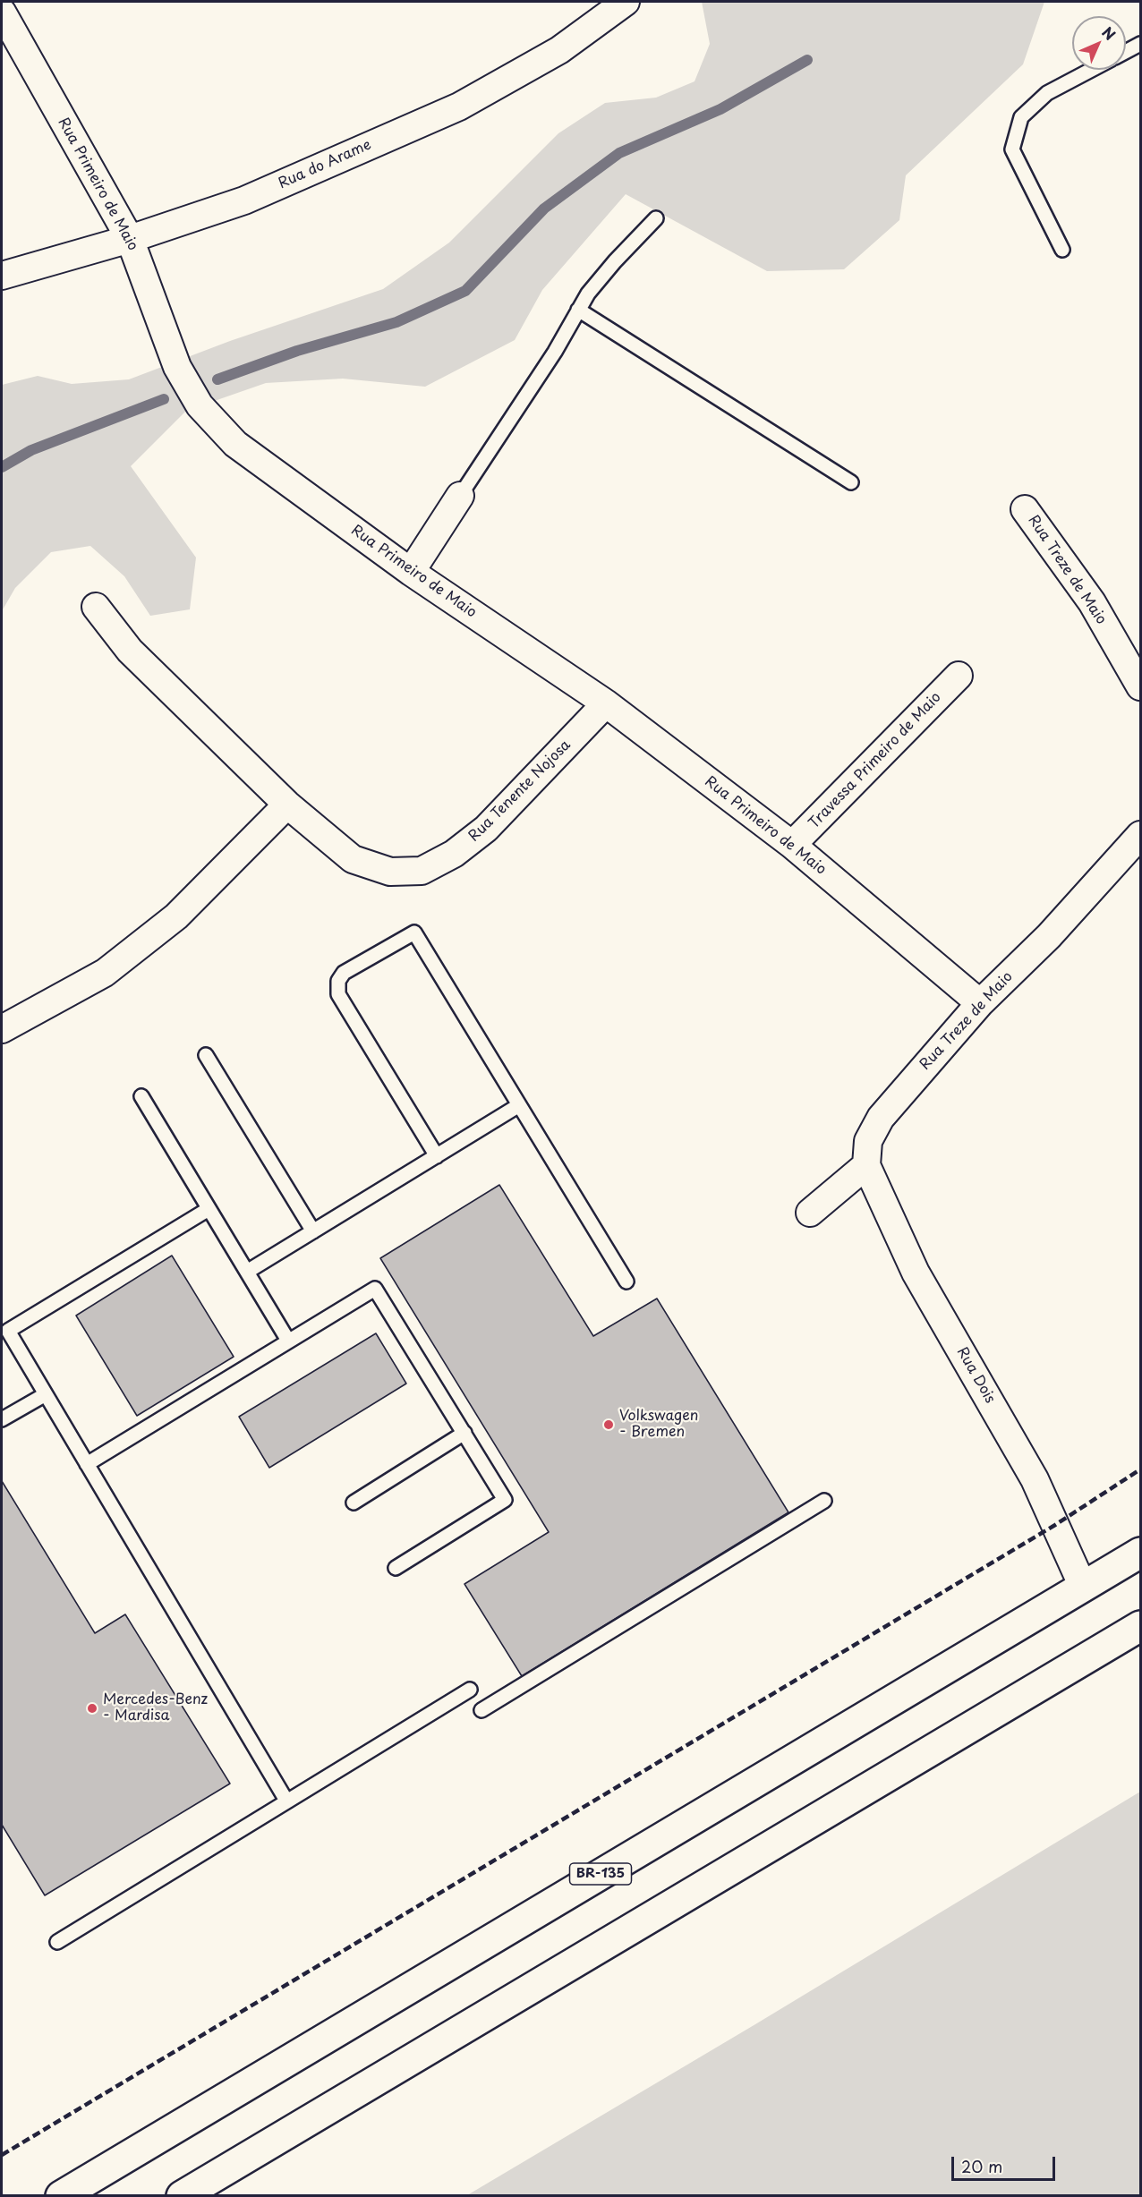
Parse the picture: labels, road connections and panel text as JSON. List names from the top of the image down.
{
  "streets": {
    "highway": ["BR-135"],
    "street": [
      "Rua do Arame",
      "Rua Primeiro de Maio",
      "Rua Treze de Maio",
      "Travessa Primeiro de Maio",
      "Rua Tenente Nojosa",
      "Rua Dois"
    ]
  },
  "crossings": [
    ["Rua do Arame", "Rua Primeiro de Maio"],
    ["Rua Primeiro de Maio", "Rua Treze de Maio"],
    ["Rua Primeiro de Maio", "Travessa Primeiro de Maio"],
    ["Rua Primeiro de Maio", "Rua Tenente Nojosa"],
    ["Rua Treze de Maio", "Rua Dois"],
    ["Rua Dois", "BR-135"]
  ],
  "places": ["Volkswagen - Bremen", "Mercedes-Benz - Mardisa"],
  "scale_bar": "20 m",
  "north": "top right"
}
